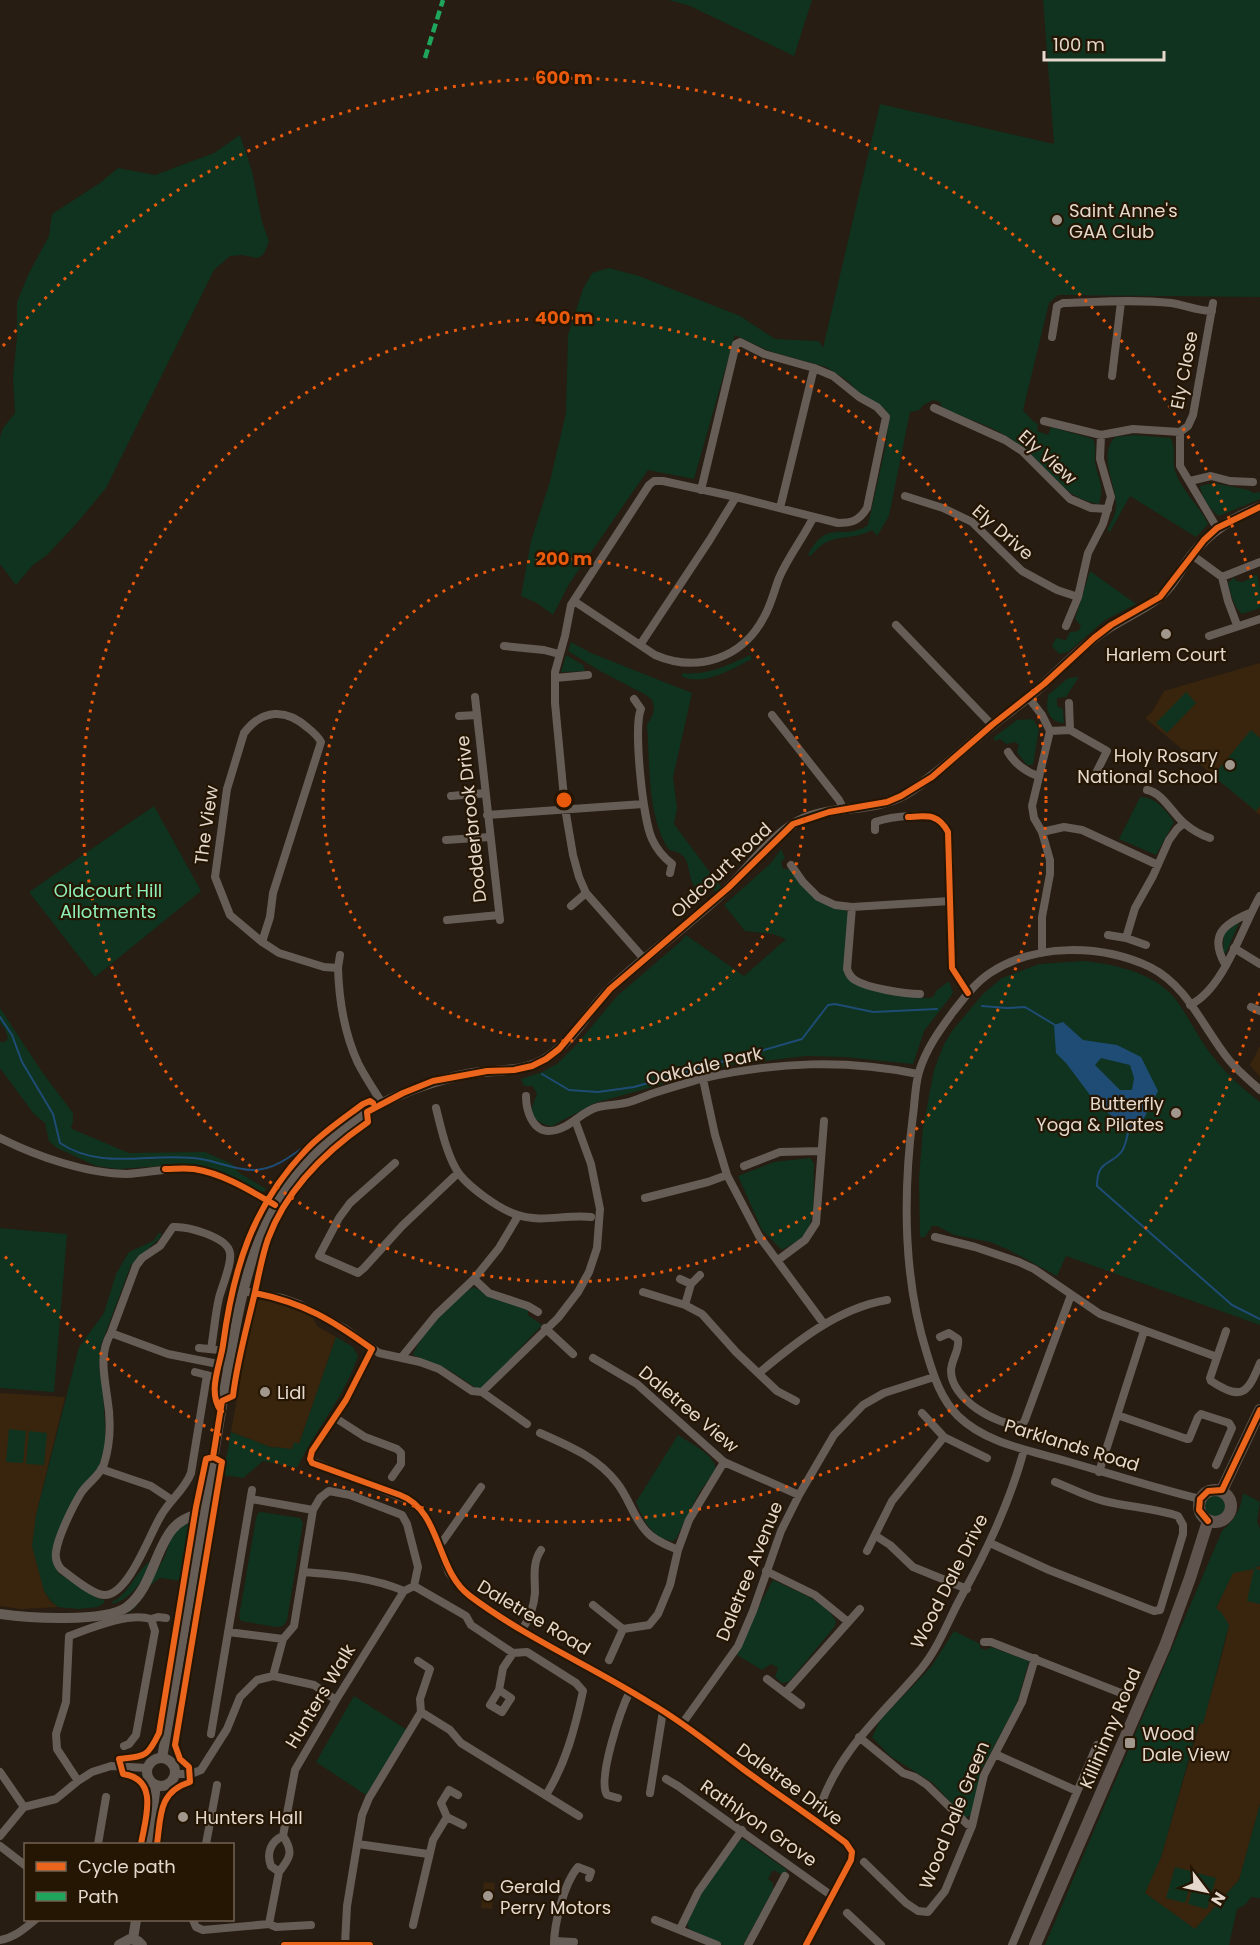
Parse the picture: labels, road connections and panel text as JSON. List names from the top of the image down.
{
  "streets": {
    "main road": ["Killininny Road"],
    "street": [
      "Ely Close",
      "Ely View",
      "Ely Drive",
      "Dodderbrook Drive",
      "The View",
      "Oldcourt Road",
      "Oakdale Park",
      "Daletree View",
      "Parklands Road",
      "Daletree Avenue",
      "Wood Dale Drive",
      "Daletree Road",
      "Hunters Walk",
      "Daletree Drive",
      "Wood Dale Green",
      "Rathlyon Grove"
    ]
  },
  "crossings": [
    ["Ely Close", "Oldcourt Road"],
    ["Oakdale Park", "Parklands Road"],
    ["Daletree View", "Daletree Avenue"],
    ["Parklands Road", "Daletree Avenue"],
    ["Parklands Road", "Wood Dale Drive"],
    ["Parklands Road", "Killininny Road"],
    ["Daletree Avenue", "Daletree Road"],
    ["Daletree Avenue", "Daletree Drive"],
    ["Daletree Road", "Daletree Drive"],
    ["Daletree Drive", "Rathlyon Grove"]
  ],
  "parks": ["Oldcourt Hill Allotments"],
  "places": {
    "other": [
      "Saint Anne's GAA Club",
      "Harlem Court",
      "Holy Rosary National School",
      "Butterfly Yoga & Pilates",
      "Lidl",
      "Hunters Hall",
      "Gerald Perry Motors"
    ],
    "transit": ["Wood Dale View"]
  },
  "legend": ["Cycle path", "Path"],
  "scale_bar": "100 m",
  "north": "bottom right",
  "rings": ["600 m", "400 m", "200 m"]
}
